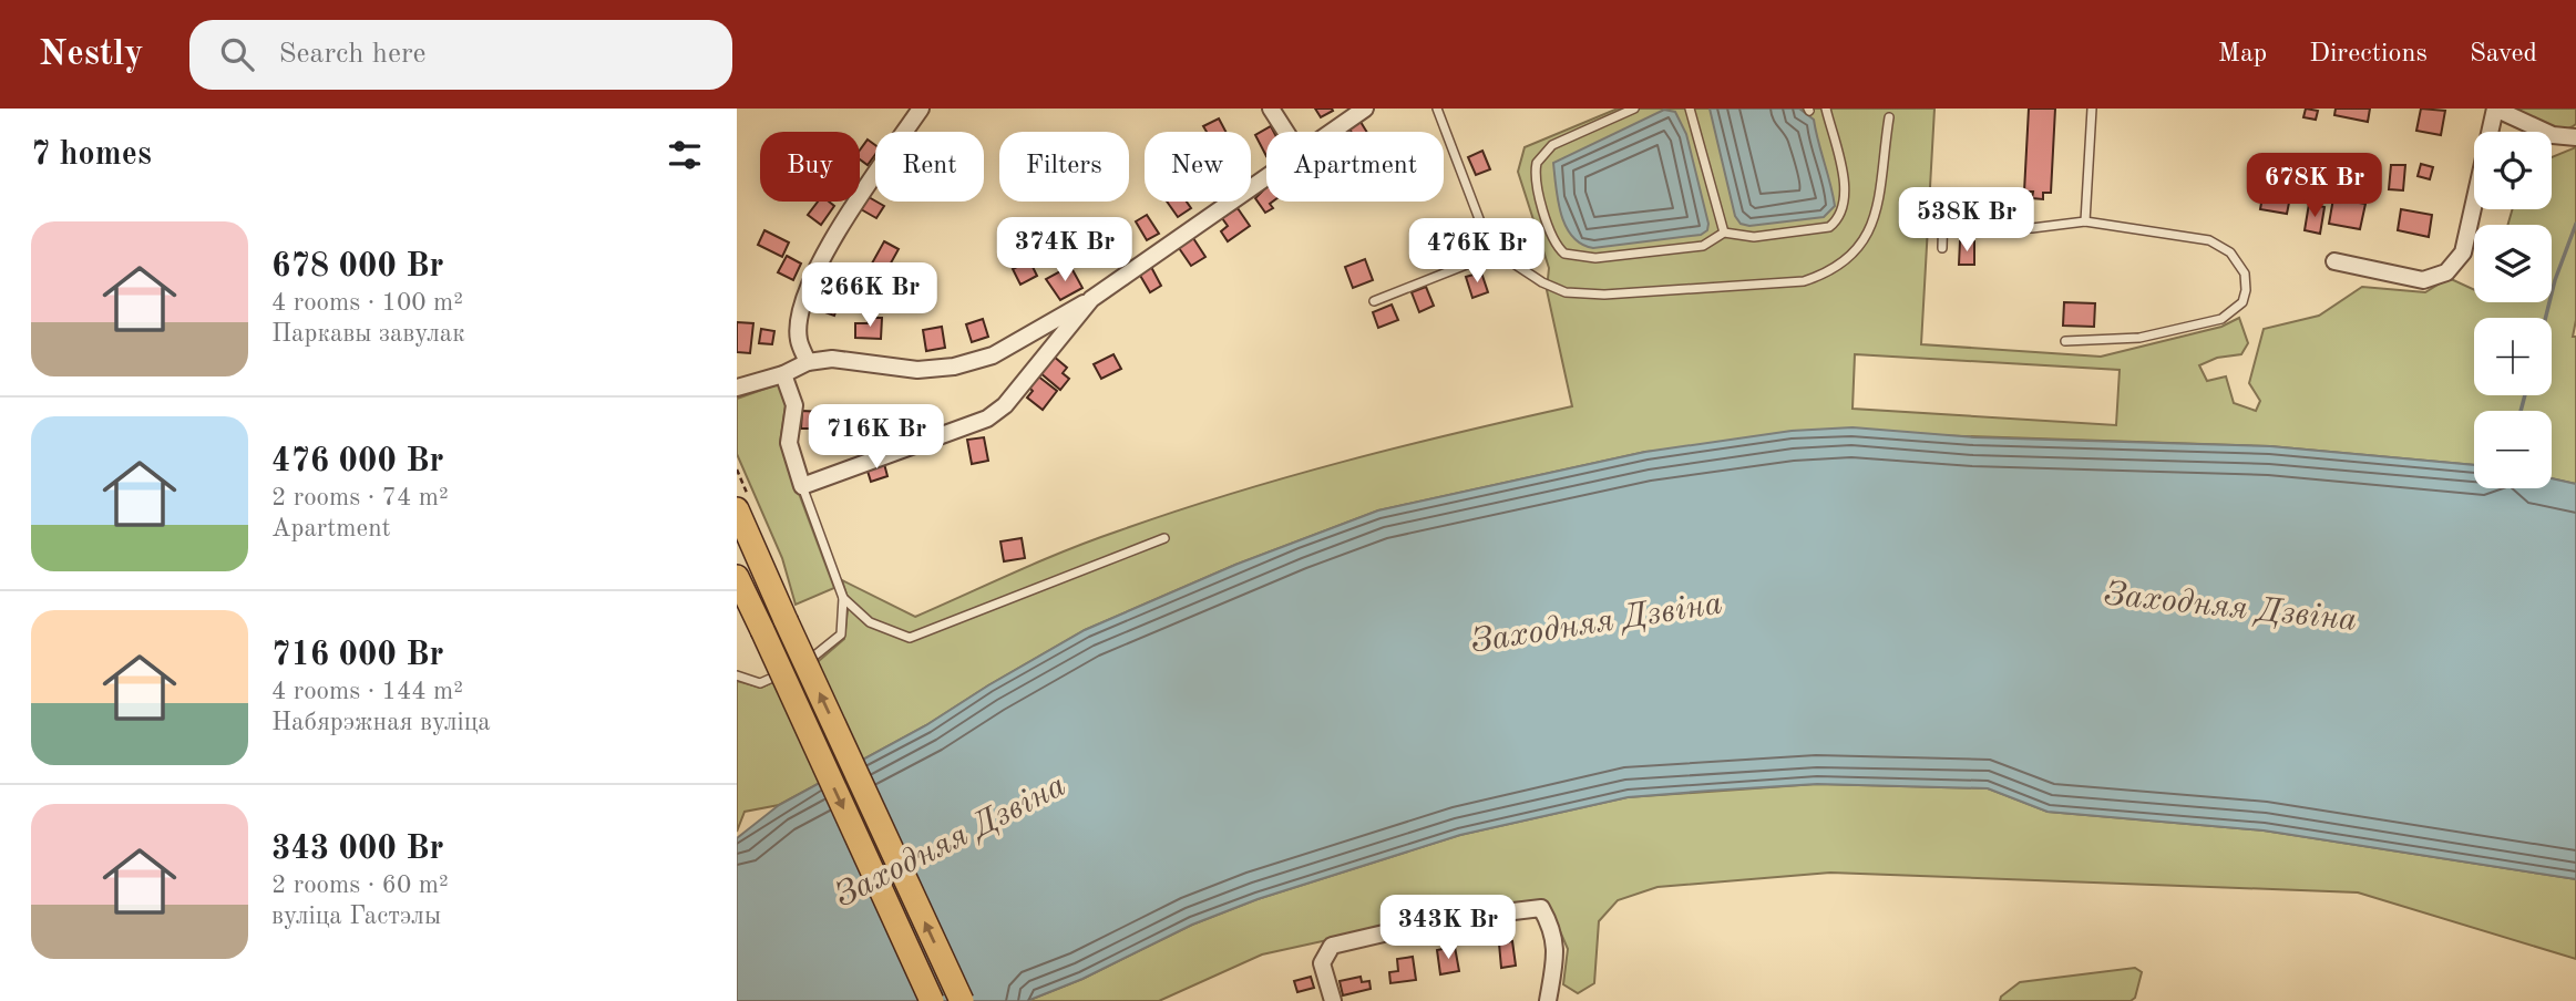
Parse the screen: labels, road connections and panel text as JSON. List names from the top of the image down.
{
  "water": ["Заходняя Дзвіна"],
  "page": {
    "header": "Nestly",
    "search": "Search here",
    "nav": ["Map", "Directions", "Saved"],
    "heading": "7 homes",
    "map_buttons": ["+", "−"],
    "chip": [
      "Buy",
      "Rent",
      "Filters",
      "New",
      "Apartment"
    ],
    "price": [
      "678K Br",
      "538K Br",
      "374K Br",
      "476K Br",
      "266K Br",
      "716K Br",
      "343K Br"
    ],
    "list": [
      {
        "name": "678 000 Br",
        "note": "4 rooms · 100 m² · Паркавы завулак"
      },
      {
        "name": "476 000 Br",
        "note": "2 rooms · 74 m² · Apartment"
      },
      {
        "name": "716 000 Br",
        "note": "4 rooms · 144 m² · Набярэжная вуліца"
      },
      {
        "name": "343 000 Br",
        "note": "2 rooms · 60 m² · вуліца Гастэлы"
      }
    ]
  }
}
